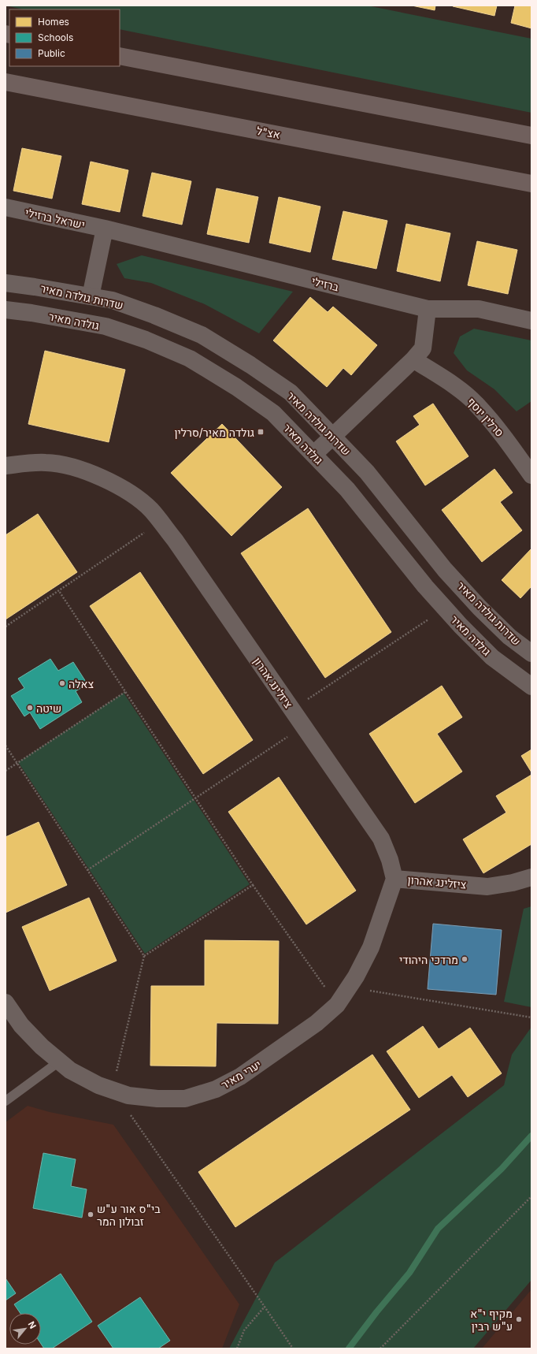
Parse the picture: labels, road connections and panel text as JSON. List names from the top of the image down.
{
  "streets": {
    "main road": ["אצ\"ל"],
    "street": [
      "ישראל ברזילי",
      "ברזילי",
      "שדרות גולדה מאיר",
      "גולדה מאיר",
      "סרלין יוסף",
      "ציזלינג אהרון",
      "יערי מאיר"
    ]
  },
  "crossings": [
    ["ישראל ברזילי", "ברזילי"],
    ["ציזלינג אהרון", "יערי מאיר"]
  ],
  "places": {
    "transit": ["גולדה מאיר/סרלין"],
    "other": [
      "צאלה",
      "שיטה",
      "מרדכי היהודי",
      "בי\"ס אור ע\"ש זבולון המר",
      "מקיף י\"א ע\"ש רבין"
    ]
  },
  "legend": ["Homes", "Schools", "Public"],
  "north": "top right"
}
